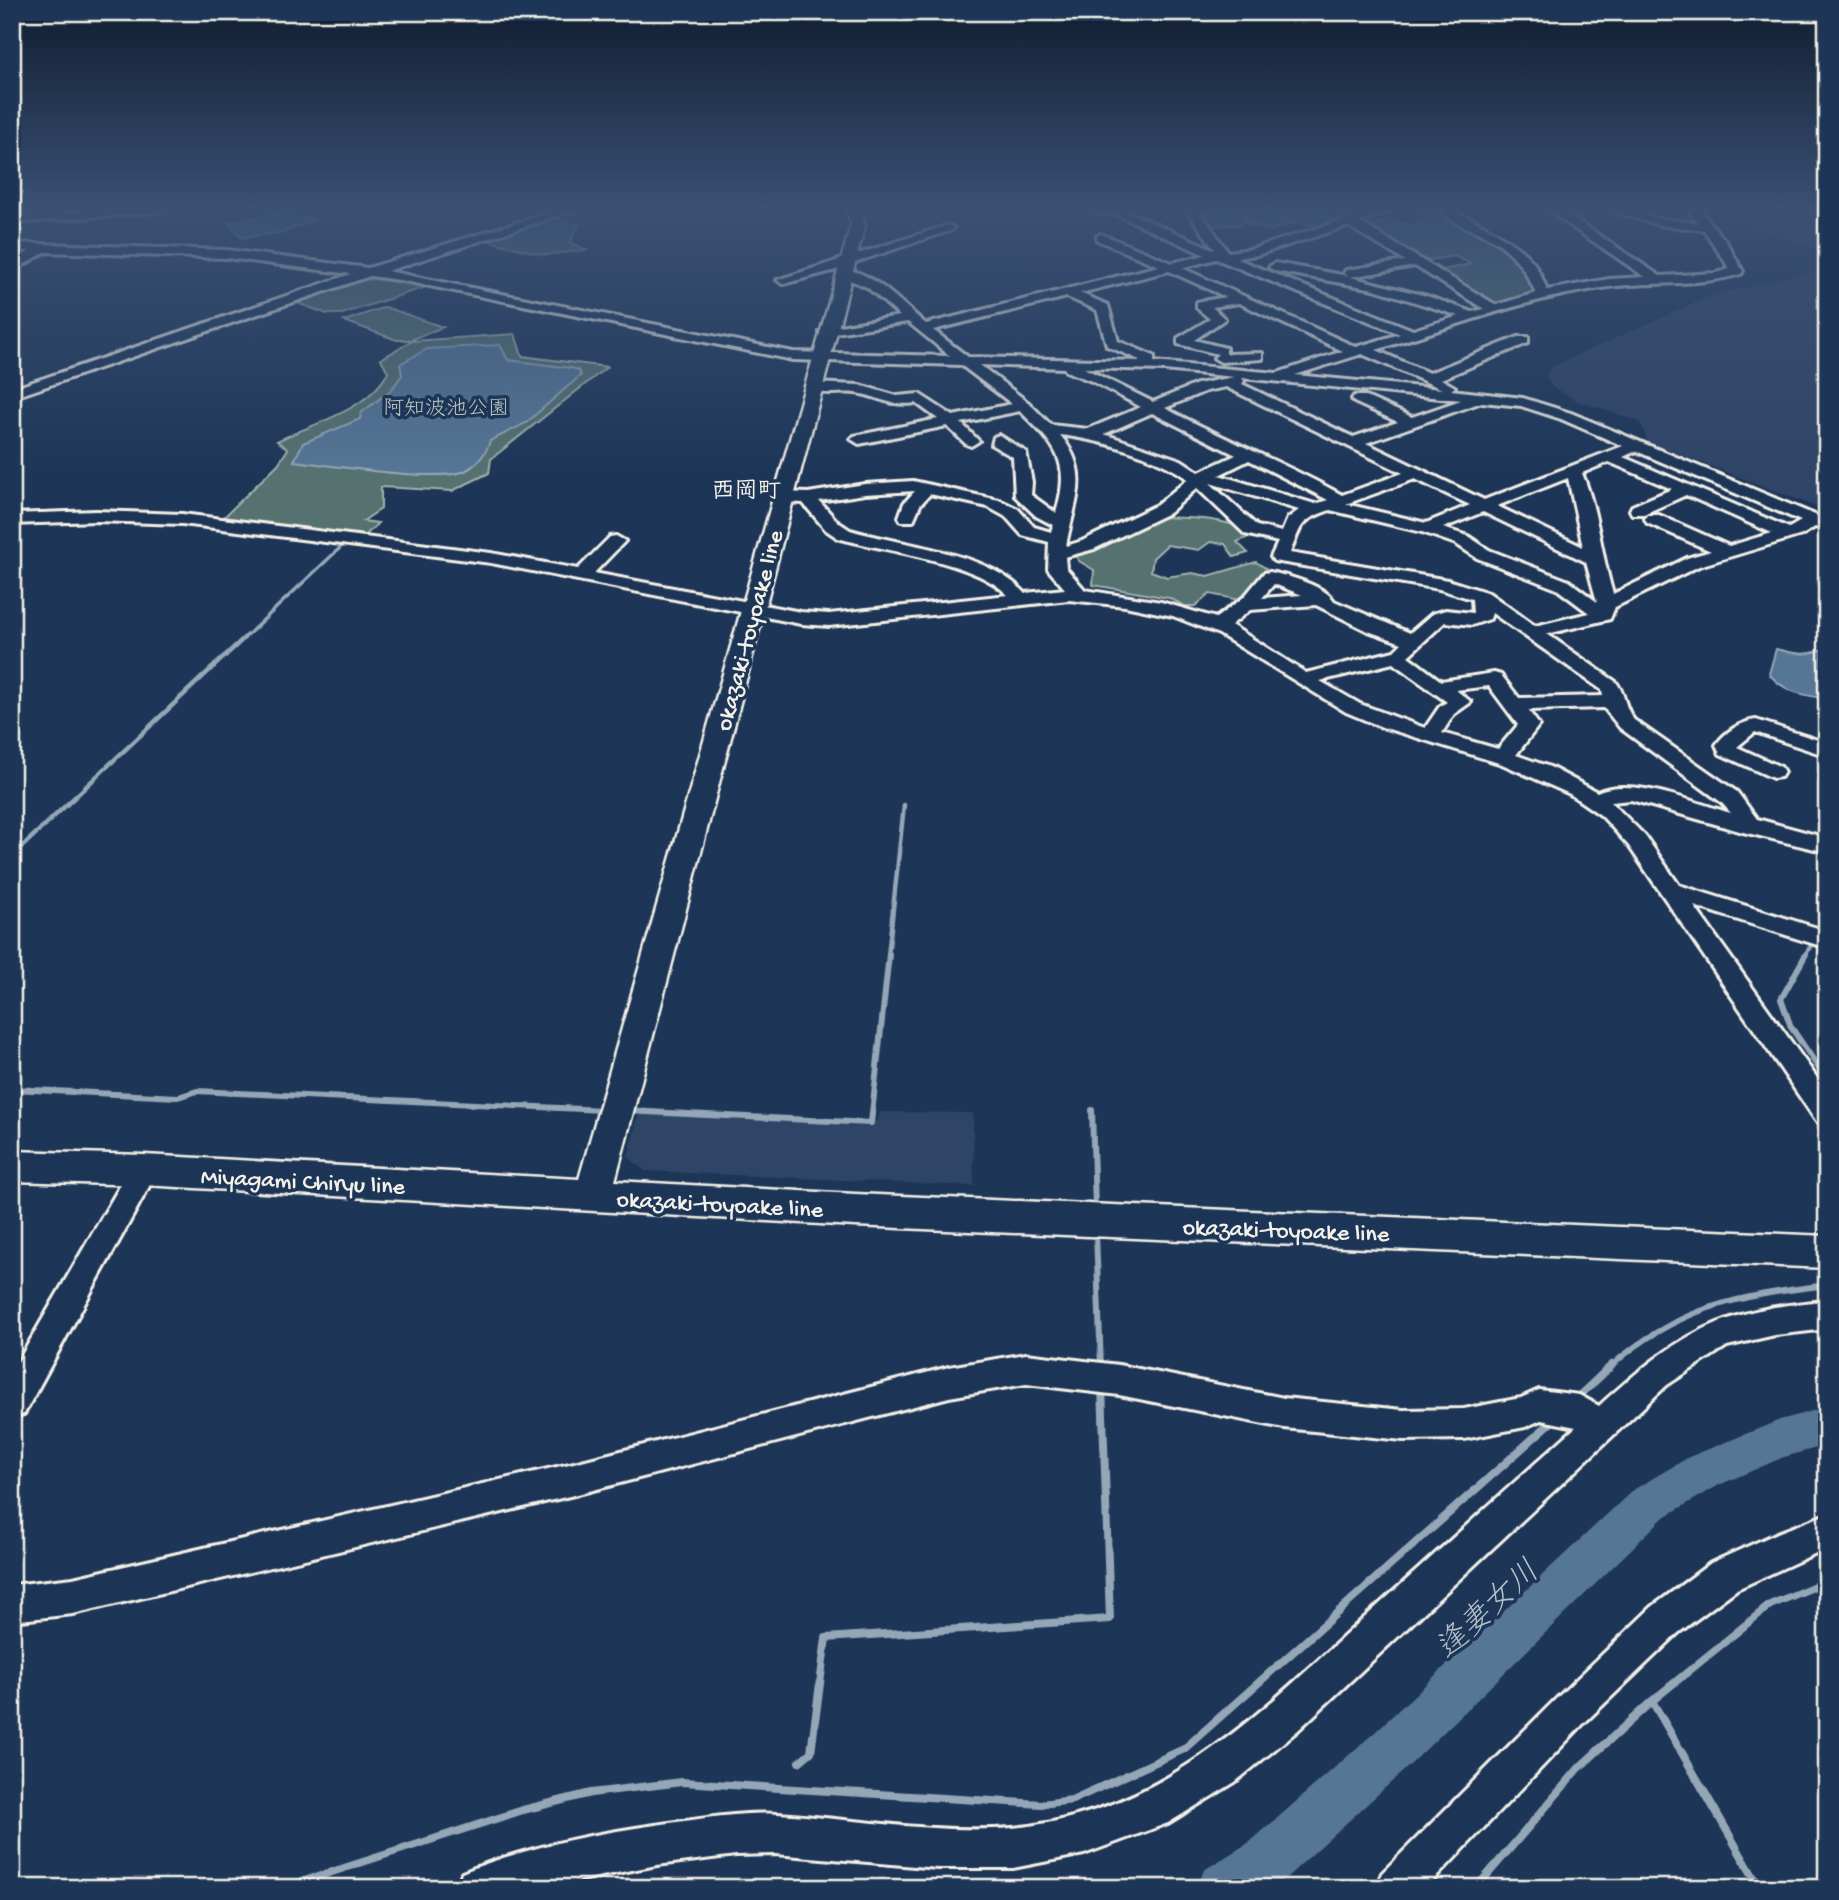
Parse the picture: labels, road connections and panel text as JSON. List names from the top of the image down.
{
  "streets": {
    "main road": ["okazaki-toyoake line", "Miyagami Chiryu line"]
  },
  "crossings": [
    ["okazaki-toyoake line", "Miyagami Chiryu line"]
  ],
  "districts": ["西岡町"],
  "water": ["逢妻女川"],
  "parks": ["阿知波池公園"]
}
